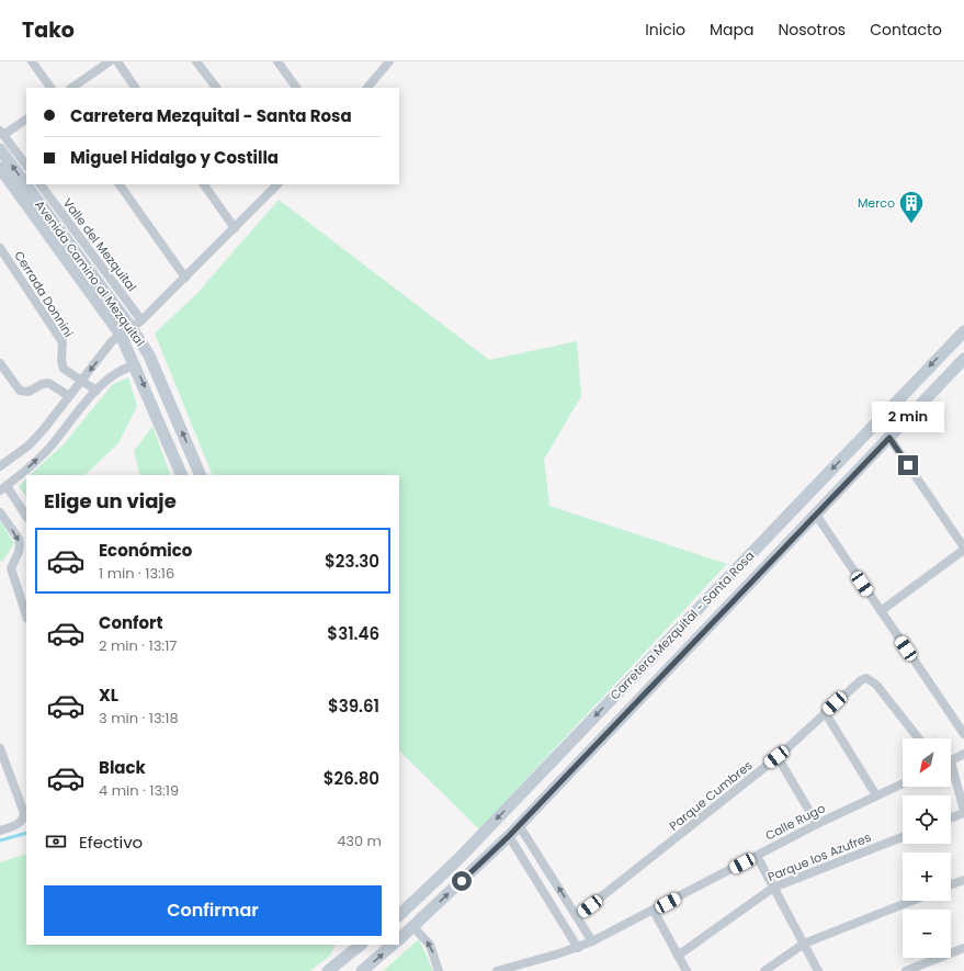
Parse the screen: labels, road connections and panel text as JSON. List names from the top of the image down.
{
  "streets": {
    "main road": ["Avenida Camino al Mezquital", "Carretera Mezquital - Santa Rosa"],
    "street": [
      "Valle del Mezquital",
      "Cerrada Donnini",
      "Parque Cumbres",
      "Calle Rugo",
      "Parque los Azufres"
    ]
  },
  "crossings": [
    ["Valle del Mezquital", "Avenida Camino al Mezquital"]
  ],
  "places": {
    "building": ["Merco"]
  },
  "north": "bottom left",
  "page": {
    "header": "Tako",
    "nav": [
      "Inicio",
      "Mapa",
      "Nosotros",
      "Contacto"
    ],
    "banner": ["Carretera Mezquital - Santa Rosa", "Miguel Hidalgo y Costilla"],
    "bubble": "2 min",
    "heading": "Elige un viaje",
    "list": [
      {
        "name": "Económico",
        "note": "1 min · 13:16",
        "value": "$23.30"
      },
      {
        "name": "Confort",
        "note": "2 min · 13:17",
        "value": "$31.46"
      },
      {
        "name": "XL",
        "note": "3 min · 13:18",
        "value": "$39.61"
      },
      {
        "name": "Black",
        "note": "4 min · 13:19",
        "value": "$26.80"
      }
    ],
    "map_buttons": ["+", "−"],
    "pay": ["Efectivo", "430 m"],
    "buttons": "Confirmar"
  }
}
